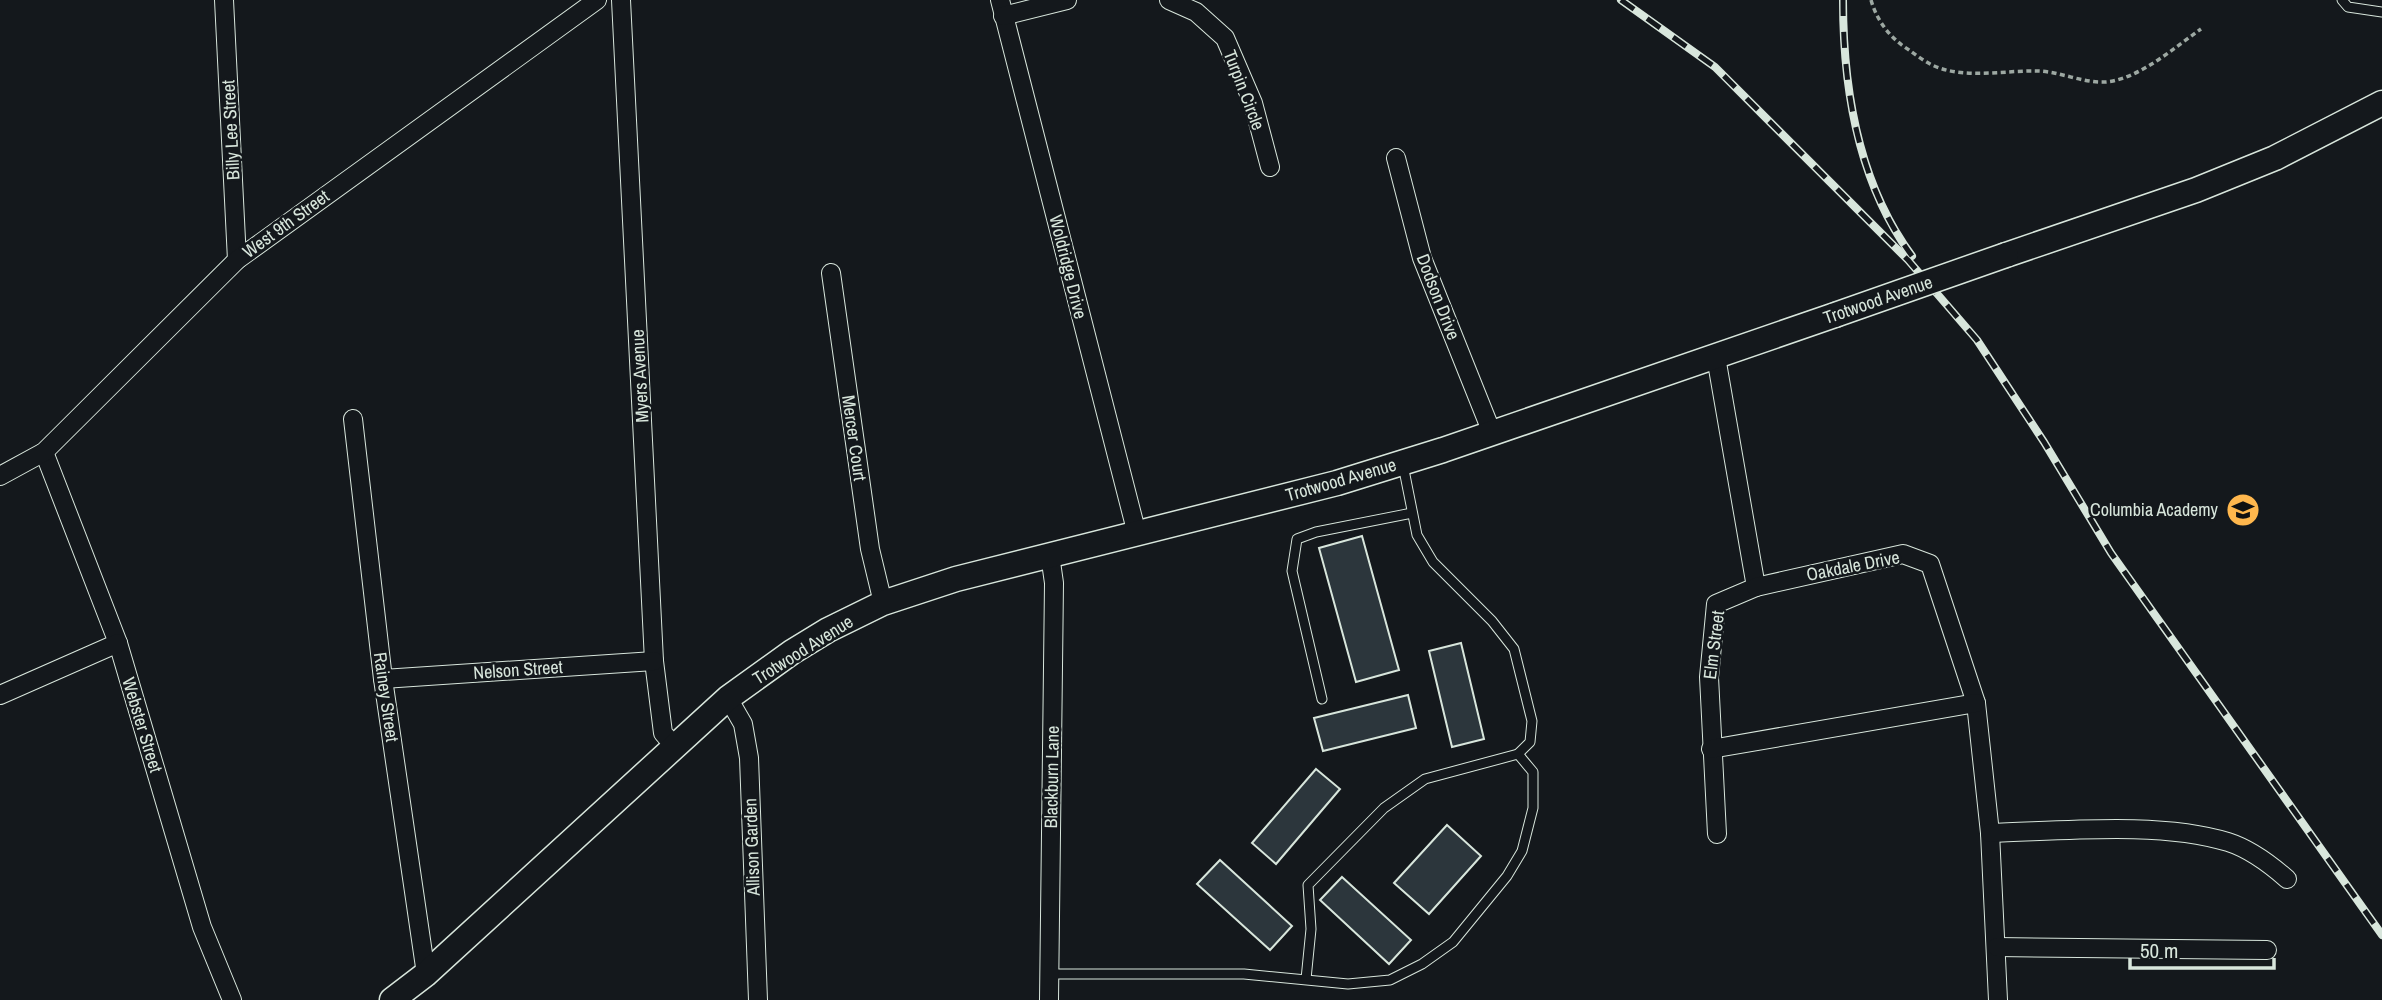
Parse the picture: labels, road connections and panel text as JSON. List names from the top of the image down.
{
  "streets": {
    "main road": ["Trotwood Avenue"],
    "street": [
      "Turpin Circle",
      "Billy Lee Street",
      "West 9th Street",
      "Woldridge Drive",
      "Dodson Drive",
      "Myers Avenue",
      "Mercer Court",
      "Oakdale Drive",
      "Elm Street",
      "Nelson Street",
      "Rainey Street",
      "Webster Street",
      "Blackburn Lane",
      "Allison Garden"
    ]
  },
  "crossings": [
    ["Billy Lee Street", "West 9th Street"],
    ["West 9th Street", "Webster Street"],
    ["Woldridge Drive", "Trotwood Avenue"],
    ["Dodson Drive", "Trotwood Avenue"],
    ["Trotwood Avenue", "Myers Avenue"],
    ["Trotwood Avenue", "Mercer Court"],
    ["Trotwood Avenue", "Rainey Street"],
    ["Trotwood Avenue", "Blackburn Lane"],
    ["Trotwood Avenue", "Allison Garden"],
    ["Myers Avenue", "Nelson Street"],
    ["Oakdale Drive", "Elm Street"],
    ["Nelson Street", "Rainey Street"]
  ],
  "places": {
    "school or university": ["Columbia Academy"]
  },
  "scale_bar": "50 m"
}
